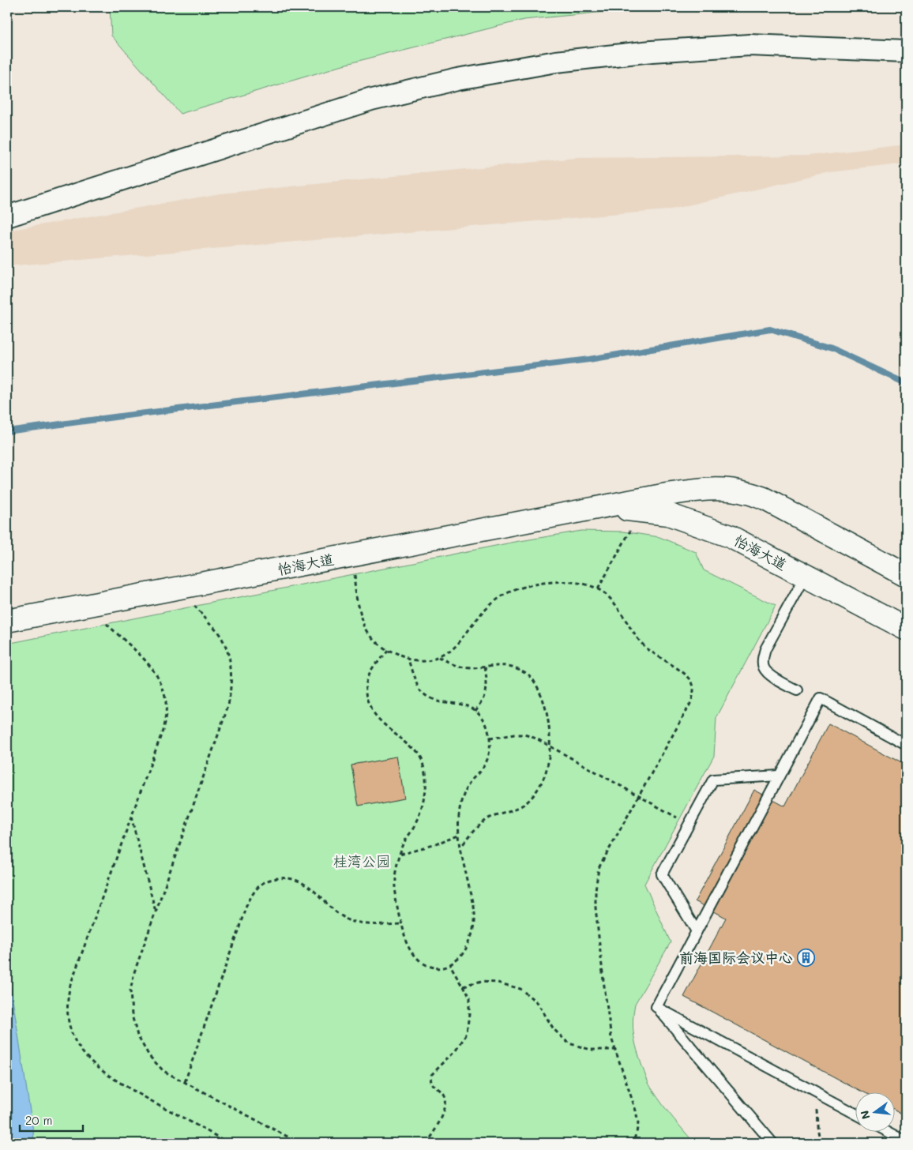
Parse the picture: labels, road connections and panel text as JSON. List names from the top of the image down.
{
  "streets": {
    "street": ["怡海大道"]
  },
  "parks": ["桂湾公园"],
  "places": {
    "building": ["前海国际会议中心"]
  },
  "scale_bar": "20 m",
  "north": "left"
}
